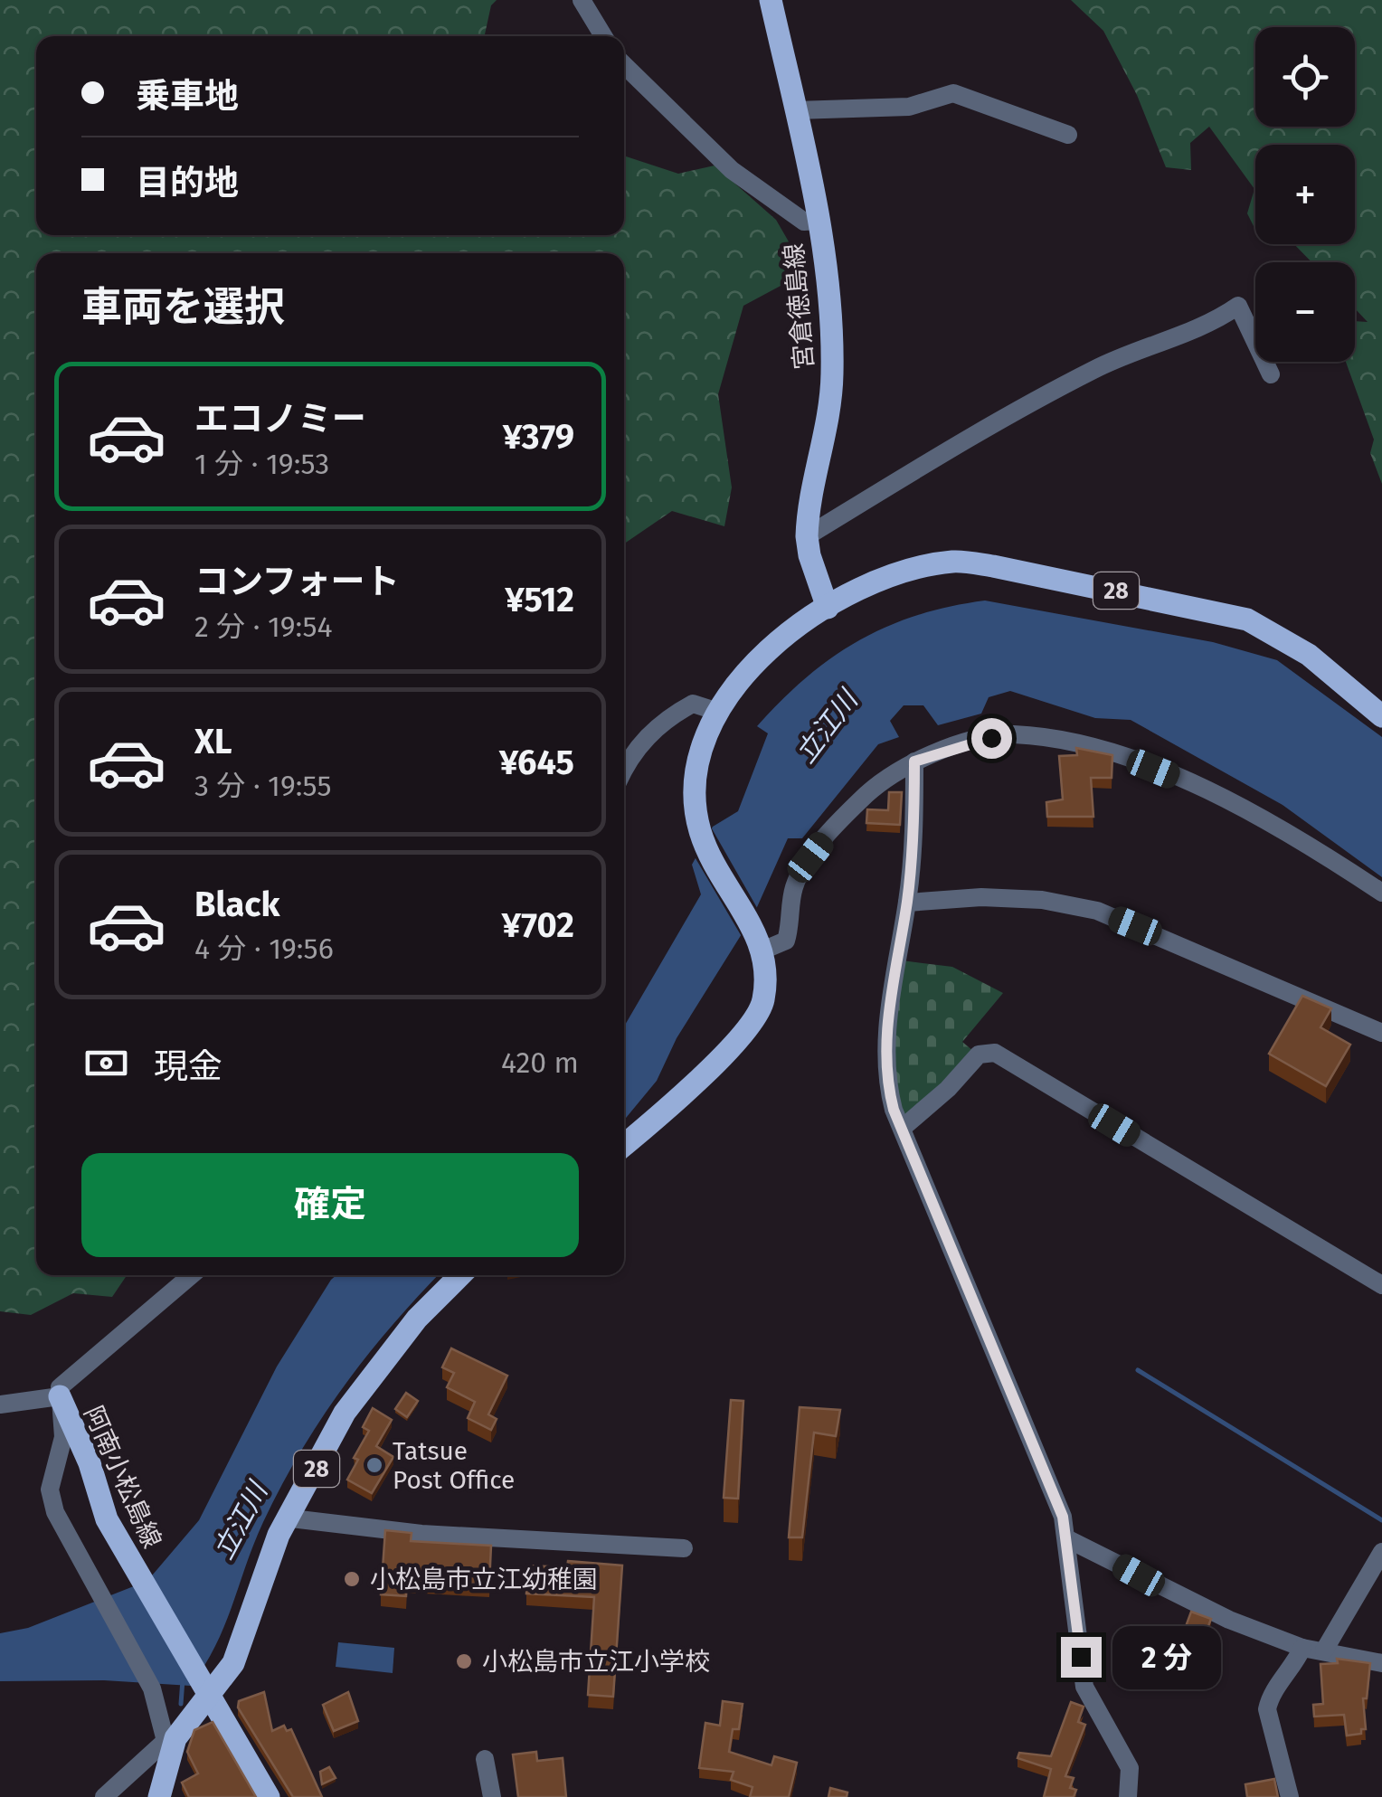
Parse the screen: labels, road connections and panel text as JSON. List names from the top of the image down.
{
  "streets": {
    "main road": ["宮倉徳島線", "28", "阿南小松島線"]
  },
  "crossings": [
    ["宮倉徳島線", "28"],
    ["28", "阿南小松島線"]
  ],
  "water": ["立江川"],
  "places": ["Tatsue Post Office", "小松島市立江幼稚園", "小松島市立江小学校"],
  "page": {
    "map_buttons": ["+", "−"],
    "banner": ["乗車地", "目的地"],
    "heading": "車両を選択",
    "list": [
      {
        "name": "エコノミー",
        "note": "1 分 · 19:53",
        "value": "¥379"
      },
      {
        "name": "コンフォート",
        "note": "2 分 · 19:54",
        "value": "¥512"
      },
      {
        "name": "XL",
        "note": "3 分 · 19:55",
        "value": "¥645"
      },
      {
        "name": "Black",
        "note": "4 分 · 19:56",
        "value": "¥702"
      }
    ],
    "pay": ["現金", "420 m"],
    "buttons": "確定",
    "bubble": "2 分"
  }
}
